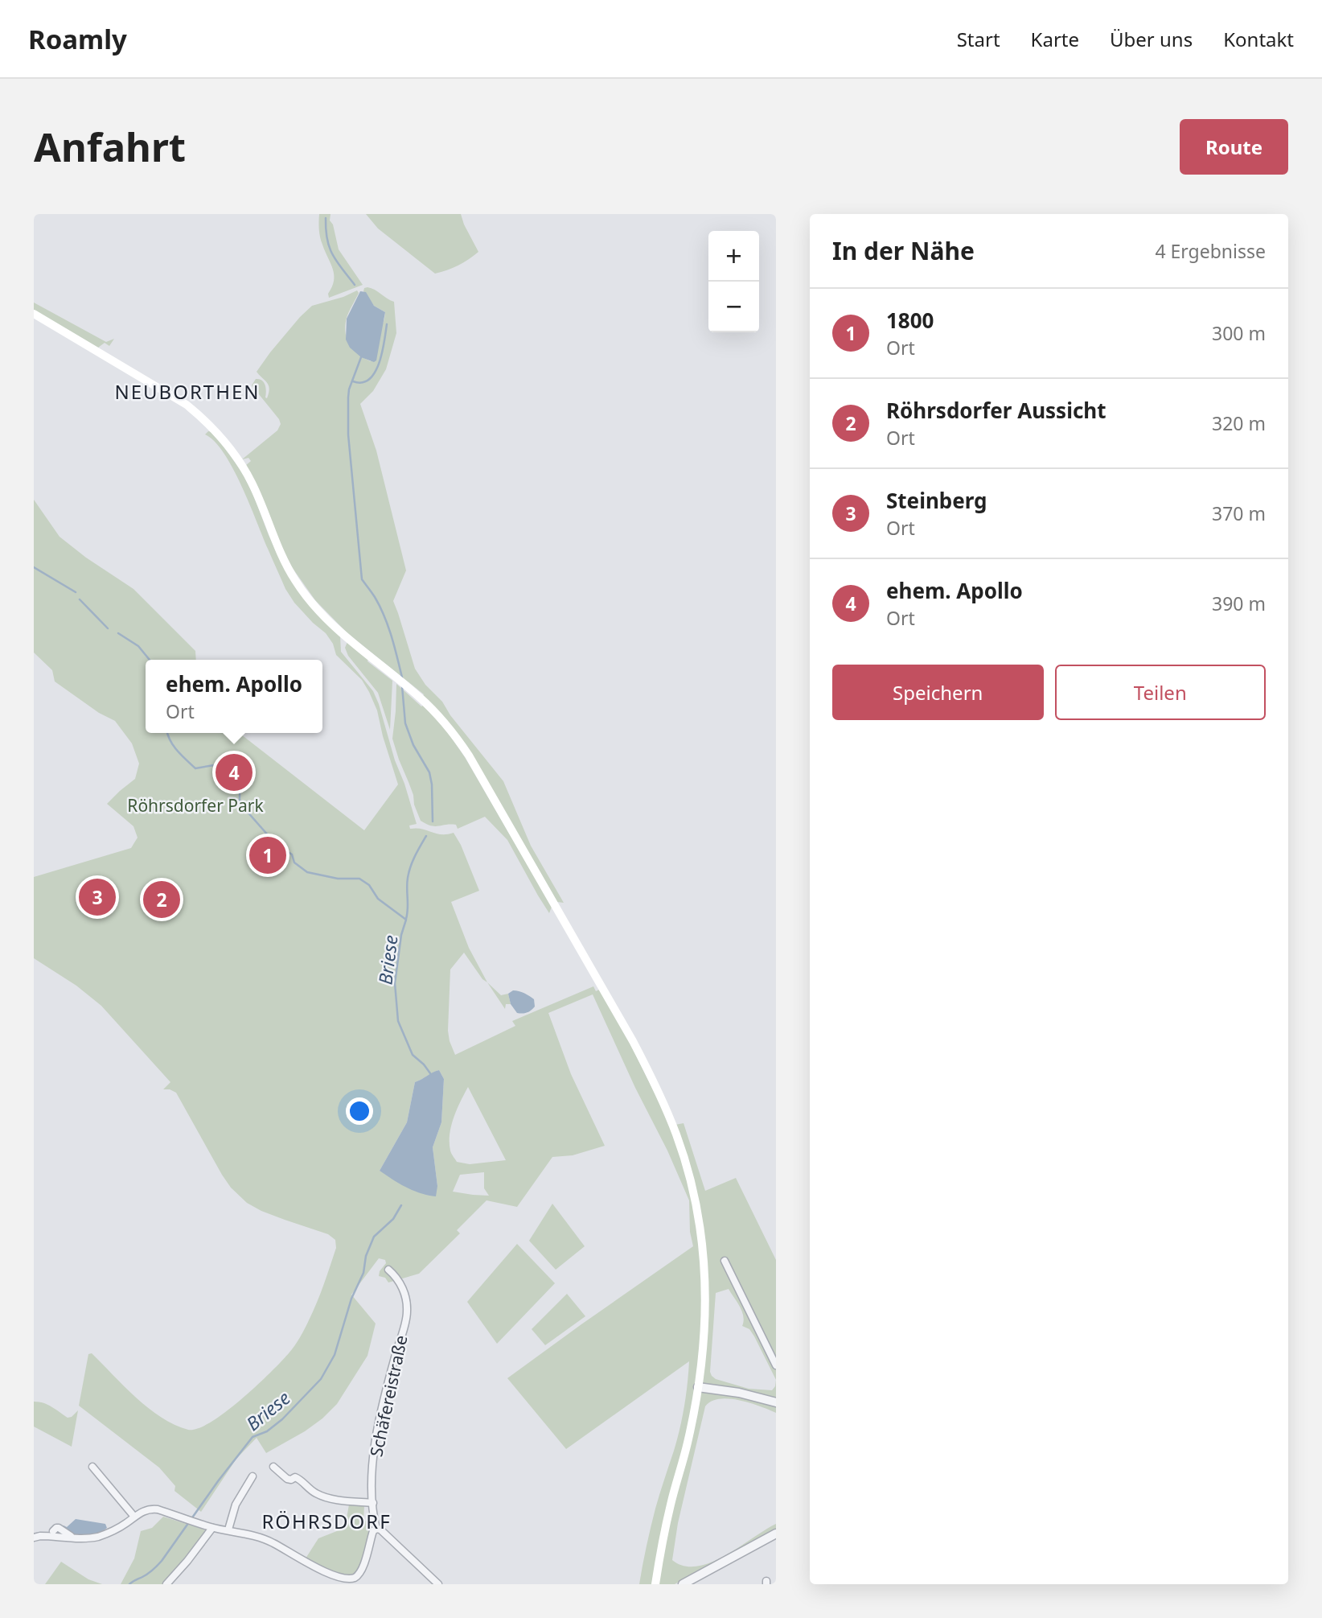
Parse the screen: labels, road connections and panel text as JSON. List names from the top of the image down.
{
  "streets": {
    "street": ["Schäfereistraße"]
  },
  "districts": ["NEUBORTHEN", "RÖHRSDORF"],
  "water": ["Briese"],
  "parks": ["Röhrsdorfer Park"],
  "page": {
    "header": "Roamly",
    "nav": [
      "Start",
      "Karte",
      "Über uns",
      "Kontakt"
    ],
    "buttons": [
      "Route",
      ["Speichern", "Teilen"]
    ],
    "title": "Anfahrt",
    "heading": ["In der Nähe", "4 Ergebnisse"],
    "map_buttons": ["+", "−"],
    "list": [
      {
        "mark": "1",
        "name": "1800",
        "note": "Ort",
        "value": "300 m"
      },
      {
        "mark": "2",
        "name": "Röhrsdorfer Aussicht",
        "note": "Ort",
        "value": "320 m"
      },
      {
        "mark": "3",
        "name": "Steinberg",
        "note": "Ort",
        "value": "370 m"
      },
      {
        "mark": "4",
        "name": "ehem. Apollo",
        "note": "Ort",
        "value": "390 m"
      }
    ],
    "popup": ["ehem. Apollo", "Ort"],
    "pins": [
      "4",
      "1",
      "3",
      "2"
    ]
  }
}
